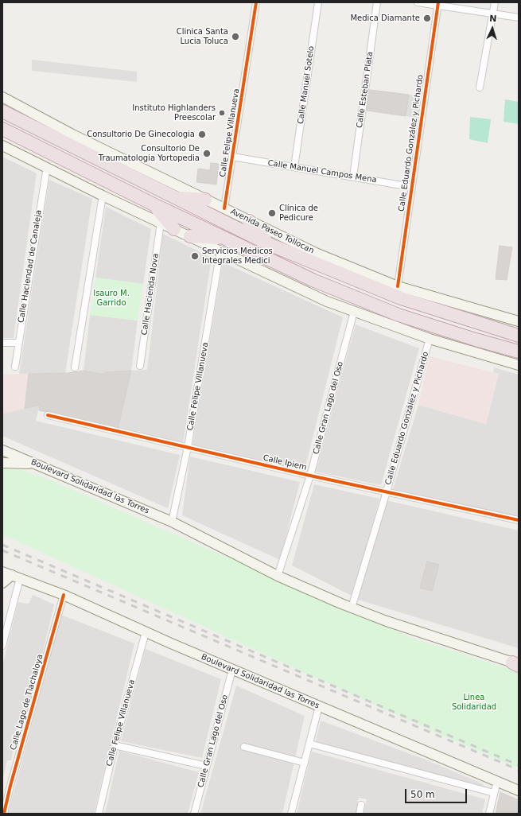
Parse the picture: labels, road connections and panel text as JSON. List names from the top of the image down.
{
  "streets": {
    "highway": ["Avenida Paseo Tollocan"],
    "main road": ["Boulevard Solidaridad las Torres"],
    "street": [
      "Calle Manuel Sotelo",
      "Calle Esteban Plata",
      "Calle Felipe Villanueva",
      "Calle Eduardo González y Pichardo",
      "Calle Manuel Campos Mena",
      "Calle Haciendad de Canaleja",
      "Calle Hacienda Nova",
      "Calle Gran Lago del Oso",
      "Calle Ipiem",
      "Calle Lago de Tlachaloya"
    ]
  },
  "crossings": [
    ["Calle Manuel Sotelo", "Calle Manuel Campos Mena"],
    ["Calle Esteban Plata", "Calle Manuel Campos Mena"],
    ["Calle Felipe Villanueva", "Calle Manuel Campos Mena"],
    ["Calle Felipe Villanueva", "Avenida Paseo Tollocan"],
    ["Calle Felipe Villanueva", "Calle Ipiem"],
    ["Calle Felipe Villanueva", "Boulevard Solidaridad las Torres"],
    ["Calle Eduardo González y Pichardo", "Calle Manuel Campos Mena"],
    ["Calle Eduardo González y Pichardo", "Avenida Paseo Tollocan"],
    ["Calle Eduardo González y Pichardo", "Calle Ipiem"],
    ["Calle Eduardo González y Pichardo", "Boulevard Solidaridad las Torres"],
    ["Calle Gran Lago del Oso", "Calle Ipiem"],
    ["Calle Gran Lago del Oso", "Boulevard Solidaridad las Torres"],
    ["Boulevard Solidaridad las Torres", "Calle Lago de Tlachaloya"]
  ],
  "parks": ["Isauro M. Garrido", "Linea Solidaridad"],
  "places": [
    "Medica Diamante",
    "Clinica Santa Lucia Toluca",
    "Instituto Highlanders Preescolar",
    "Consultorio De Ginecologia",
    "Consultorio De Traumatologia Yortopedia",
    "Clínica de Pedicure",
    "Servicios Médicos Integrales Medici"
  ],
  "scale_bar": "50 m",
  "north": "top"
}
